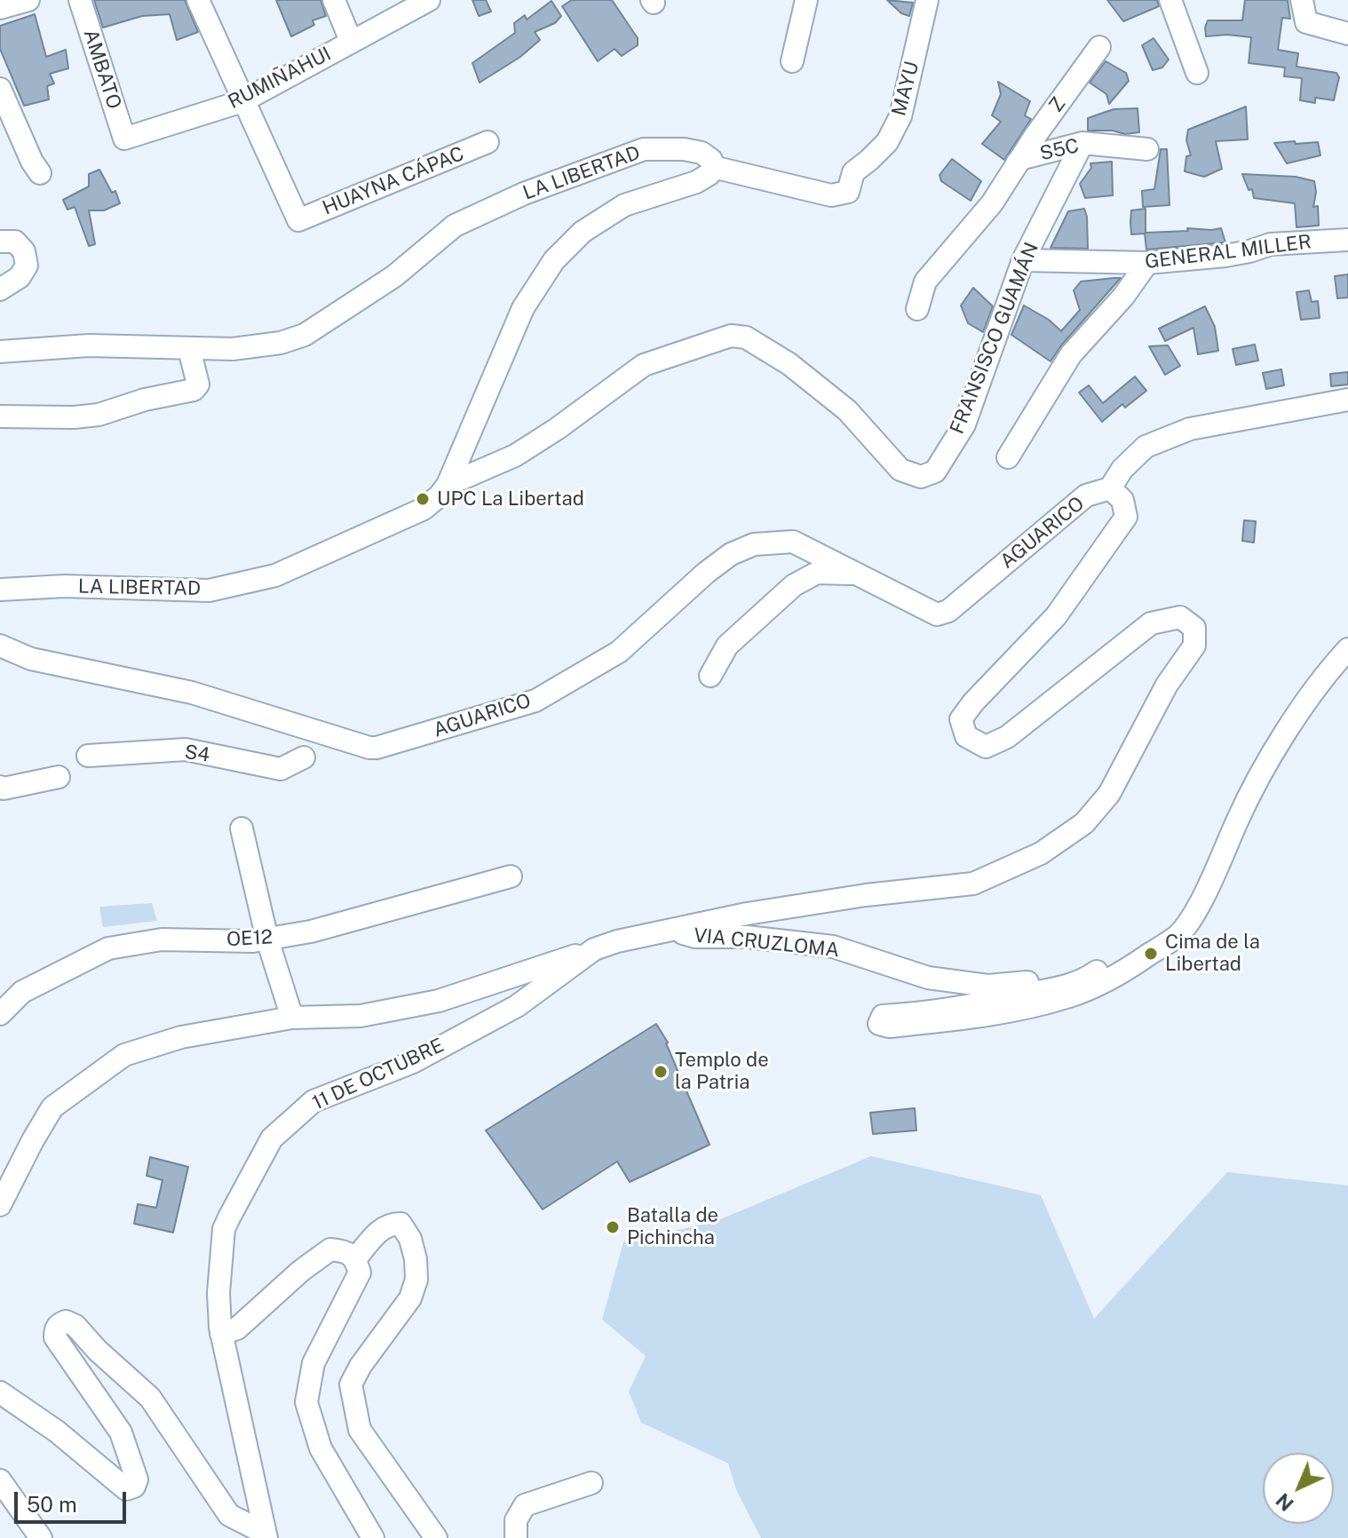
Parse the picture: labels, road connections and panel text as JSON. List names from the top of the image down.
{
  "streets": {
    "street": [
      "AMBATO",
      "RUMIÑAHUI",
      "MAYU",
      "Z",
      "S5C",
      "LA LIBERTAD",
      "HUAYNA CÁPAC",
      "GENERAL MILLER",
      "FRANSISCO GUAMÁN",
      "AGUARICO",
      "S4",
      "OE12",
      "VIA CRUZLOMA",
      "11 DE OCTUBRE"
    ]
  },
  "crossings": [
    ["AMBATO", "RUMIÑAHUI"],
    ["RUMIÑAHUI", "HUAYNA CÁPAC"],
    ["MAYU", "LA LIBERTAD"],
    ["Z", "S5C"],
    ["S5C", "FRANSISCO GUAMÁN"],
    ["LA LIBERTAD", "FRANSISCO GUAMÁN"],
    ["GENERAL MILLER", "FRANSISCO GUAMÁN"],
    ["VIA CRUZLOMA", "11 DE OCTUBRE"]
  ],
  "places": [
    "UPC La Libertad",
    "Cima de la Libertad",
    "Templo de la Patria",
    "Batalla de Pichincha"
  ],
  "scale_bar": "50 m",
  "north": "bottom left"
}
